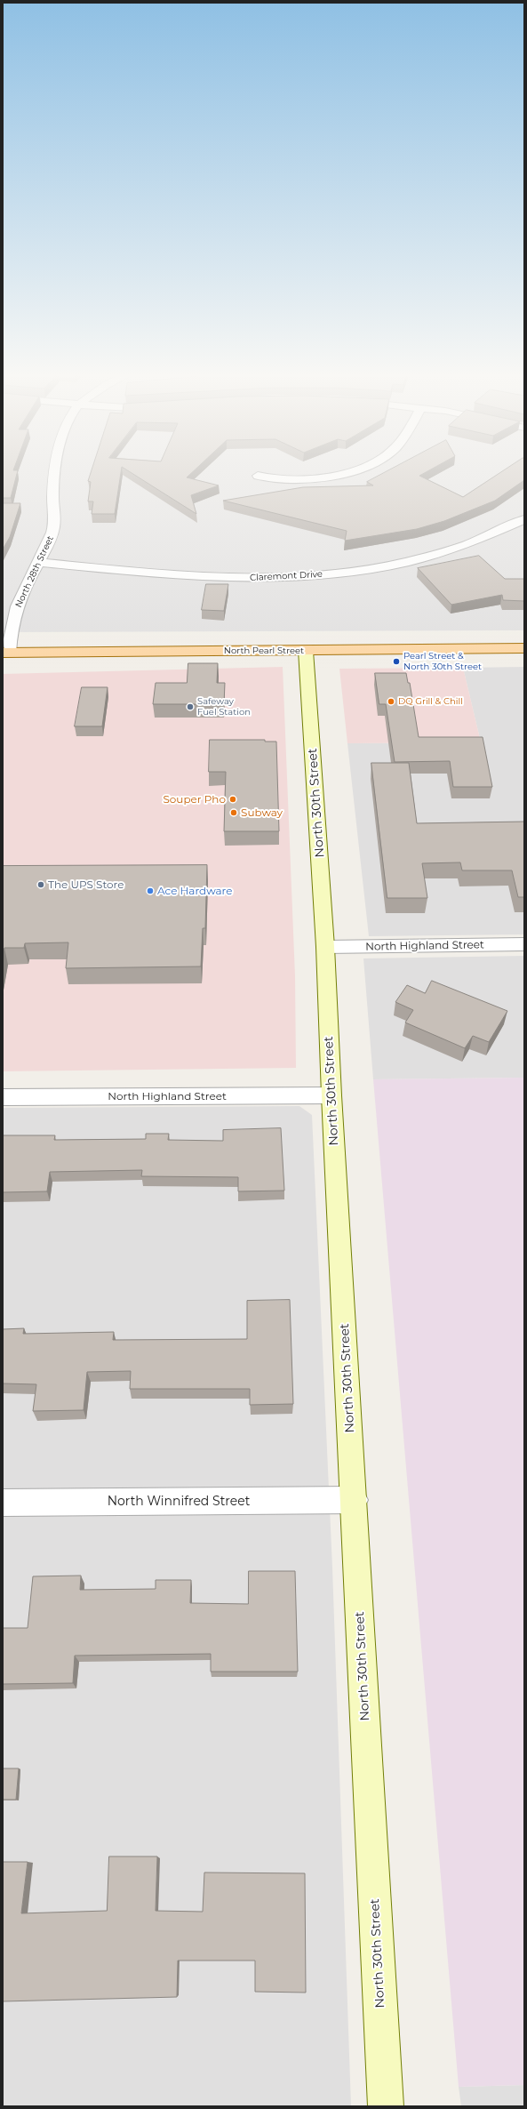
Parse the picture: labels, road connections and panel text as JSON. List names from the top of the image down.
{
  "streets": {
    "main road": ["North Pearl Street", "North 30th Street"],
    "street": [
      "North 28th Street",
      "Claremont Drive",
      "North Highland Street",
      "North Winnifred Street"
    ]
  },
  "crossings": [
    ["North 28th Street", "Claremont Drive"],
    ["North 28th Street", "North Pearl Street"],
    ["North Pearl Street", "North 30th Street"],
    ["North 30th Street", "North Highland Street"],
    ["North 30th Street", "North Winnifred Street"]
  ],
  "places": [
    "Pearl Street & North 30th Street",
    "DQ Grill & Chill",
    "Safeway Fuel Station",
    "Souper Pho",
    "Subway",
    "The UPS Store",
    "Ace Hardware"
  ]
}
